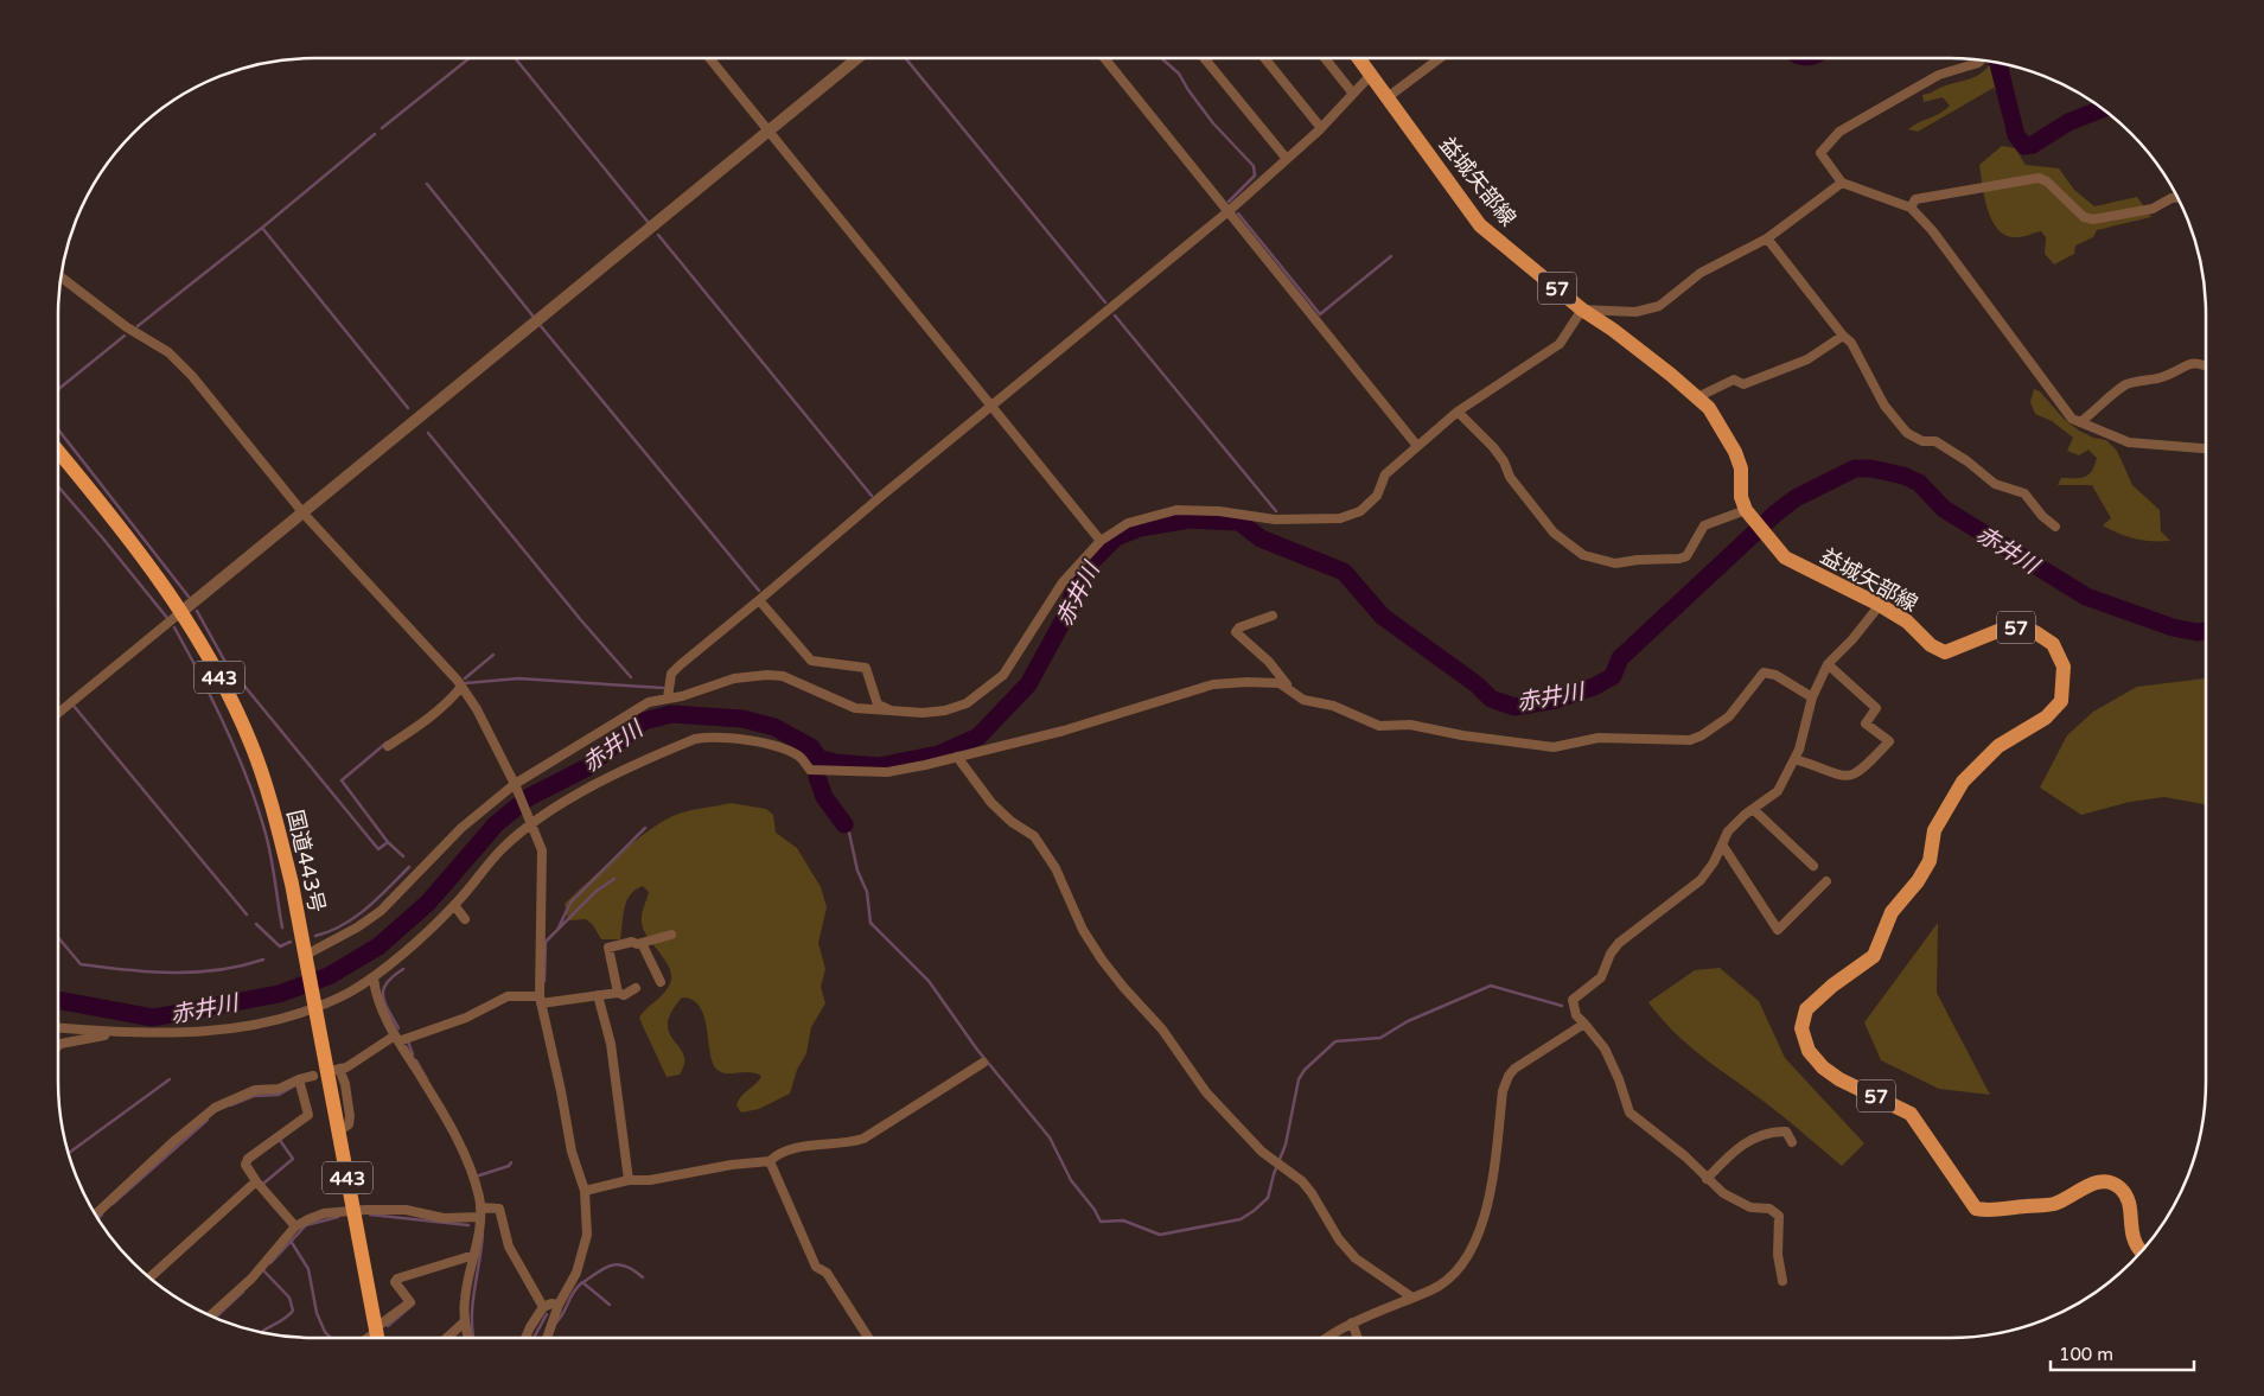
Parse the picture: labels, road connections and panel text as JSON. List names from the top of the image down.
{
  "streets": {
    "highway": ["443", "国道443号"],
    "main road": ["益城矢部線", "57"]
  },
  "water": ["赤井川"],
  "scale_bar": "100 m"
}
